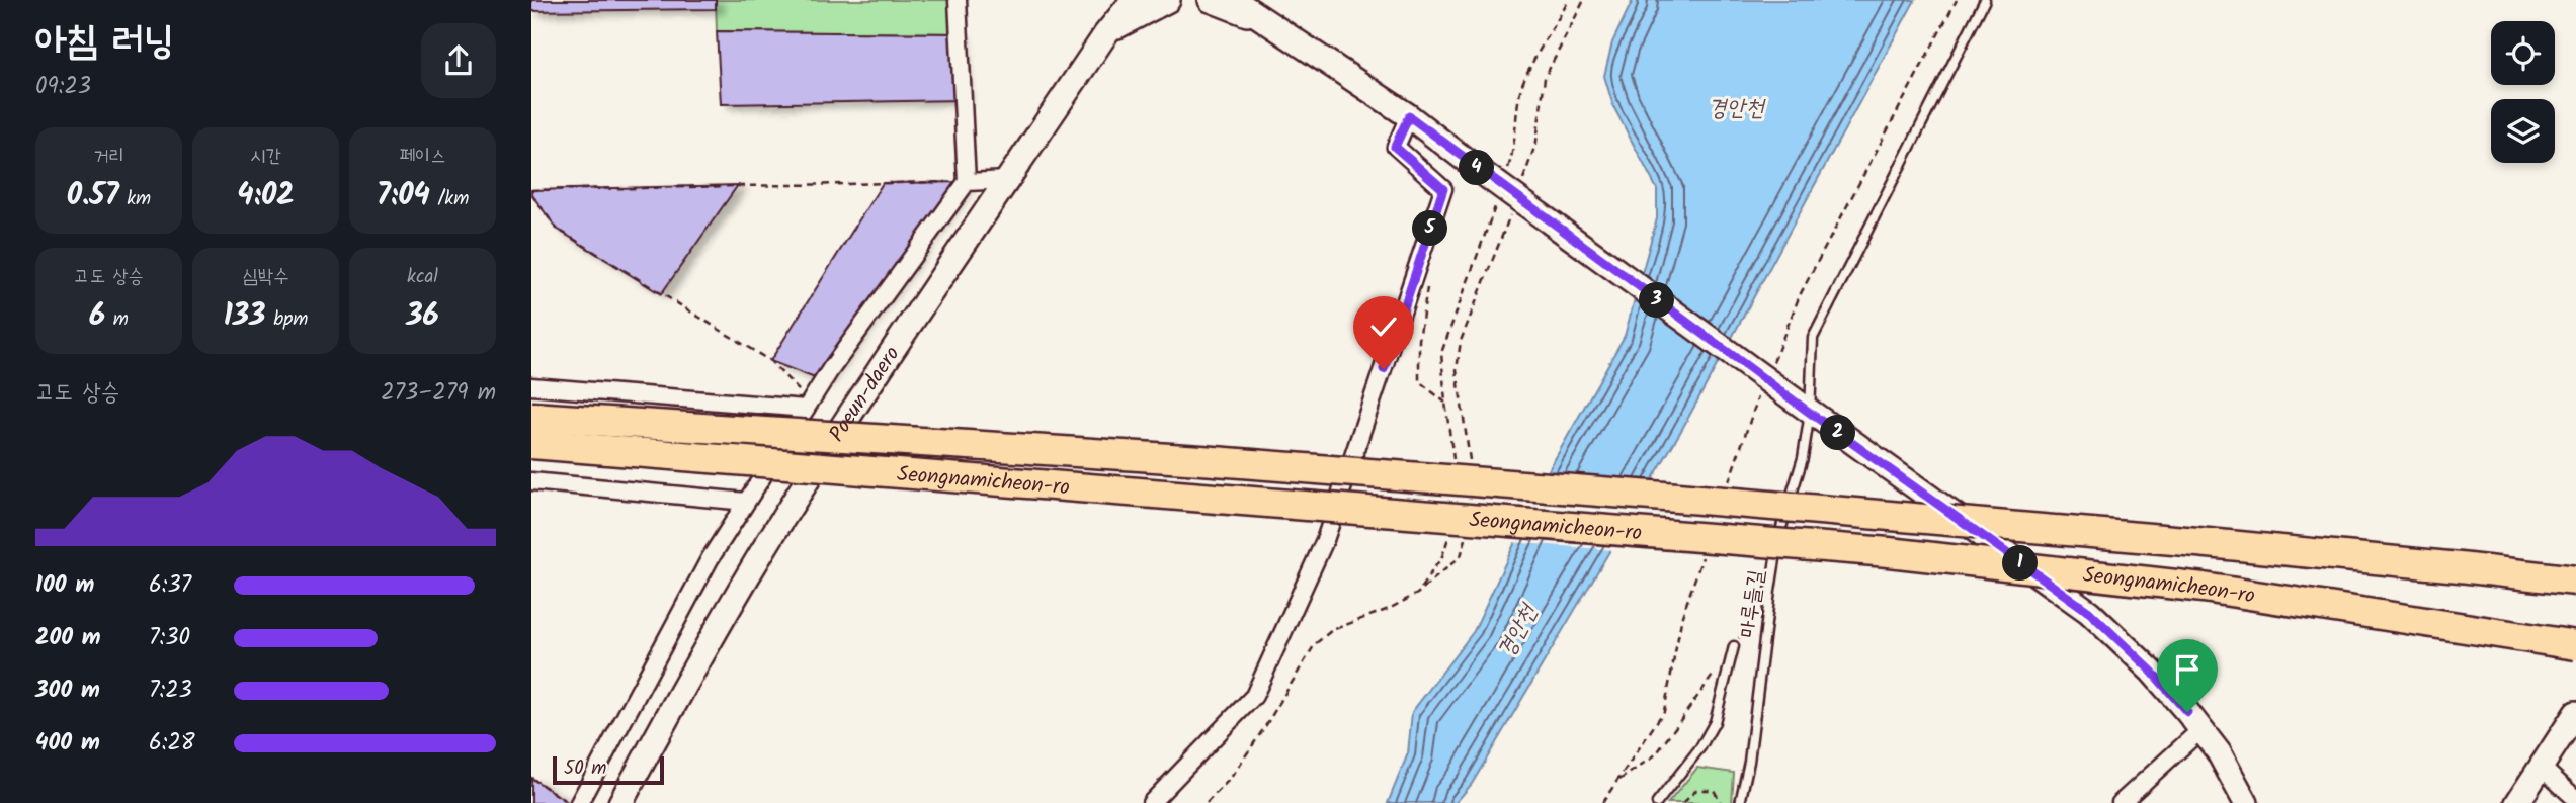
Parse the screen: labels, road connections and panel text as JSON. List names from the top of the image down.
{
  "streets": {
    "highway": ["Seongnamicheon-ro"],
    "street": ["Poeun-daero"],
    "lane": ["마루들길"]
  },
  "water": ["경안천"],
  "scale_bar": "50 m",
  "page": {
    "heading": ["아침 러닝", "09:23"],
    "stats": [
      ["거리", "0.57 km"],
      ["시간", "4:02"],
      ["페이스", "7:04 /km"],
      ["고도 상승", "6 m"],
      ["심박수", "133 bpm"],
      ["kcal", "36"]
    ],
    "pins": [
      "4",
      "5",
      "3",
      "2",
      "1"
    ],
    "chart": ["고도 상승", "273–279 m"],
    "list": [
      {
        "name": "100 m",
        "note": "6:37"
      },
      {
        "name": "200 m",
        "note": "7:30"
      },
      {
        "name": "300 m",
        "note": "7:23"
      },
      {
        "name": "400 m",
        "note": "6:28"
      }
    ],
    "scale": "50 m"
  }
}
